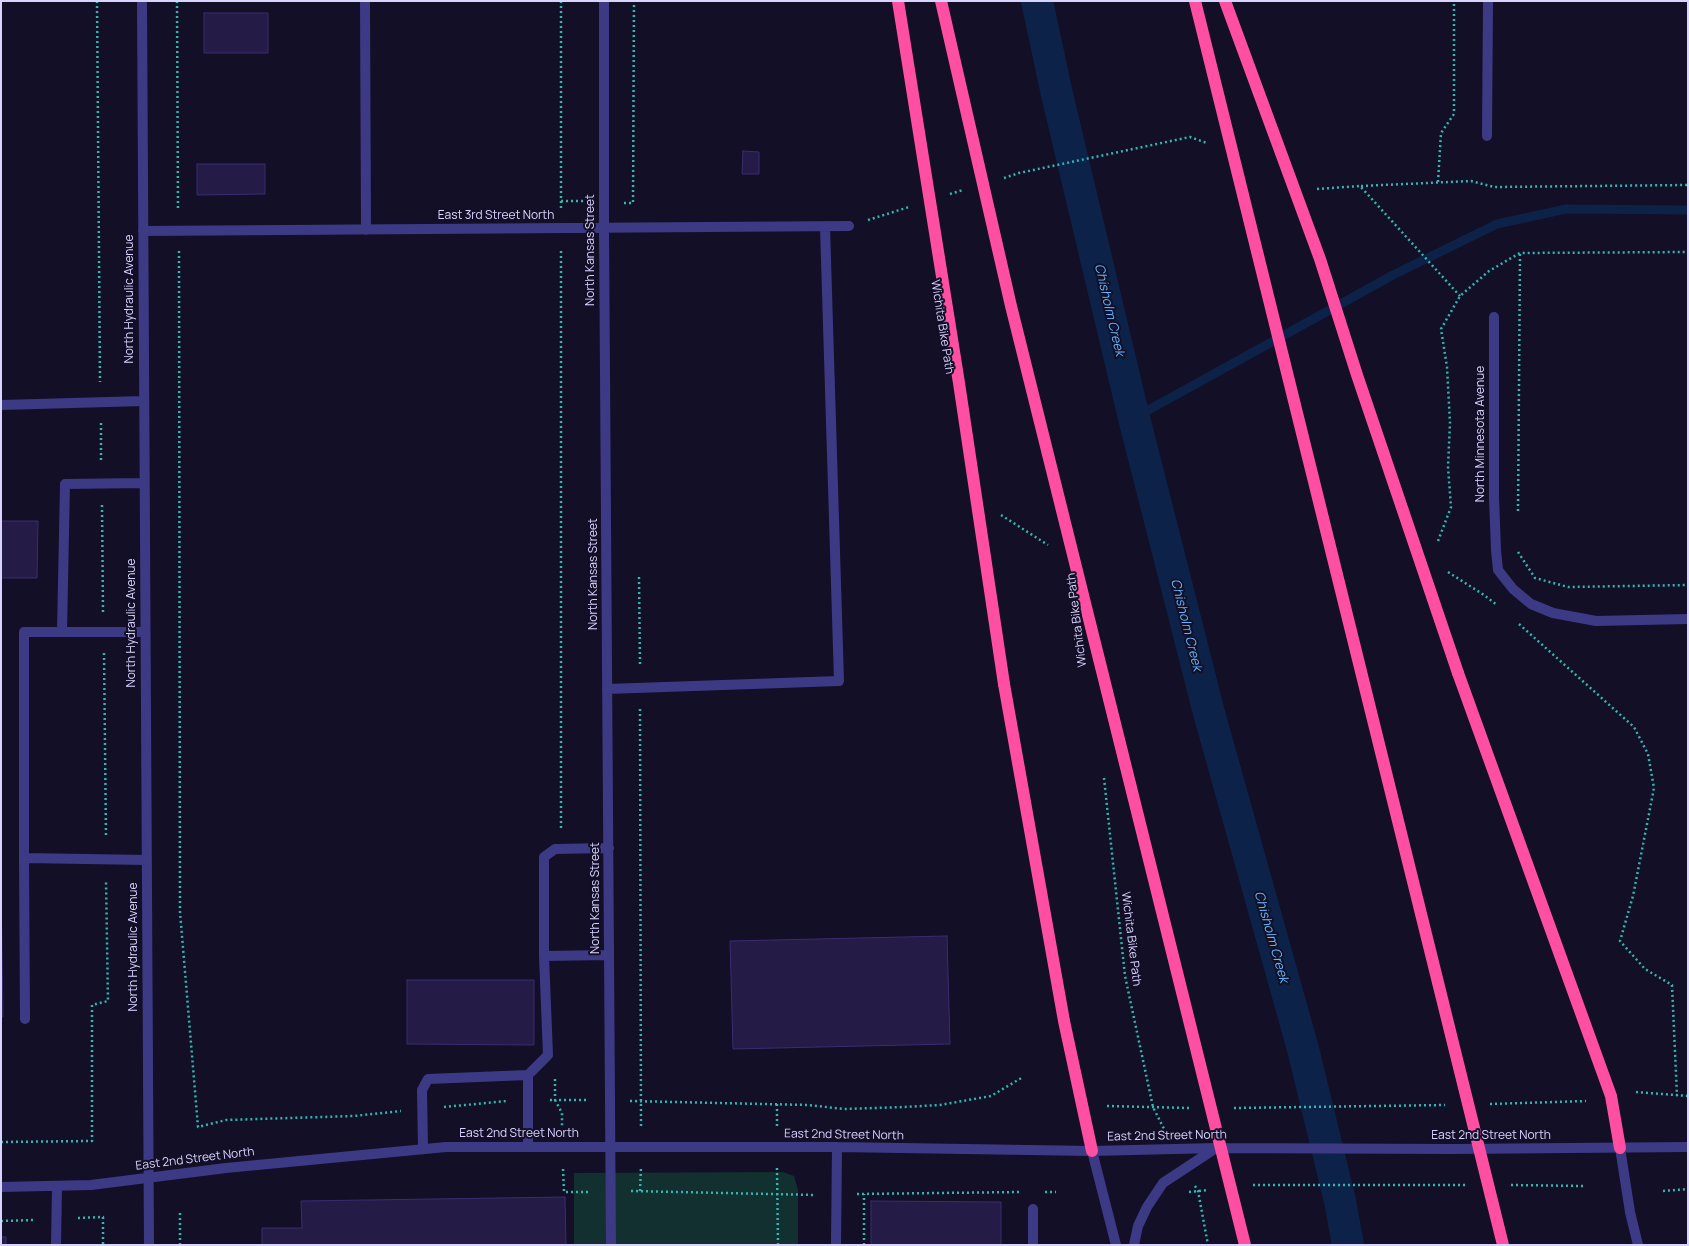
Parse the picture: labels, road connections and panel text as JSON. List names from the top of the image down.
{
  "streets": {
    "street": [
      "East 3rd Street North",
      "North Kansas Street",
      "North Hydraulic Avenue",
      "North Minnesota Avenue",
      "East 2nd Street North"
    ],
    "path": ["Wichita Bike Path"]
  },
  "crossings": [
    ["East 3rd Street North", "North Kansas Street"],
    ["East 3rd Street North", "North Hydraulic Avenue"],
    ["North Kansas Street", "East 2nd Street North"],
    ["North Hydraulic Avenue", "East 2nd Street North"],
    ["Wichita Bike Path", "East 2nd Street North"]
  ],
  "water": ["Chisholm Creek"]
}
